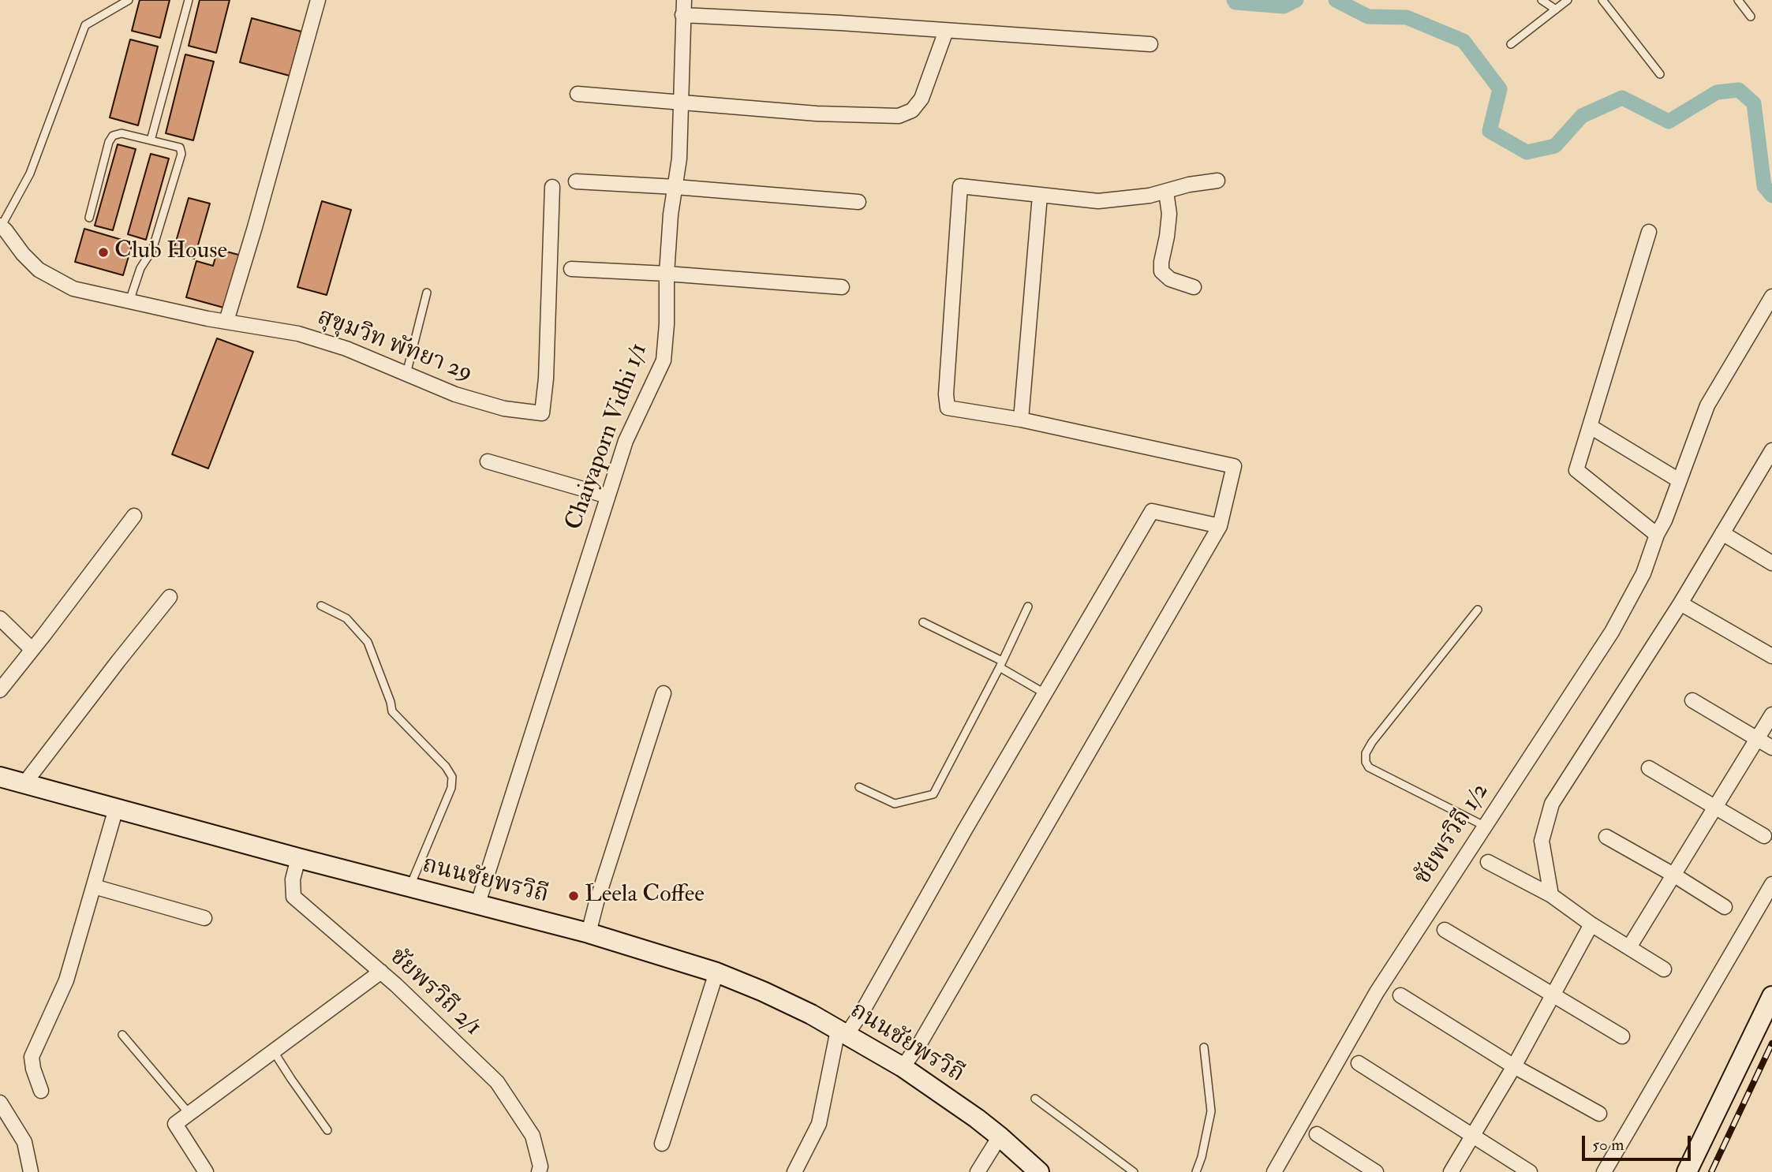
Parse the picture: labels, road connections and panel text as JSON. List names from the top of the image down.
{
  "streets": {
    "main road": ["ถนนชัยพรวิถี"],
    "street": [
      "สุขุมวิท พัทยา 29",
      "Chaiyaporn Vidhi 1/1",
      "ชัยพรวิถี 1/2",
      "ชัยพรวิถี 2/1"
    ]
  },
  "crossings": [
    ["Chaiyaporn Vidhi 1/1", "ถนนชัยพรวิถี"],
    ["ถนนชัยพรวิถี", "ชัยพรวิถี 2/1"]
  ],
  "places": ["Club House", "Leela Coffee"],
  "scale_bar": "50 m"
}
